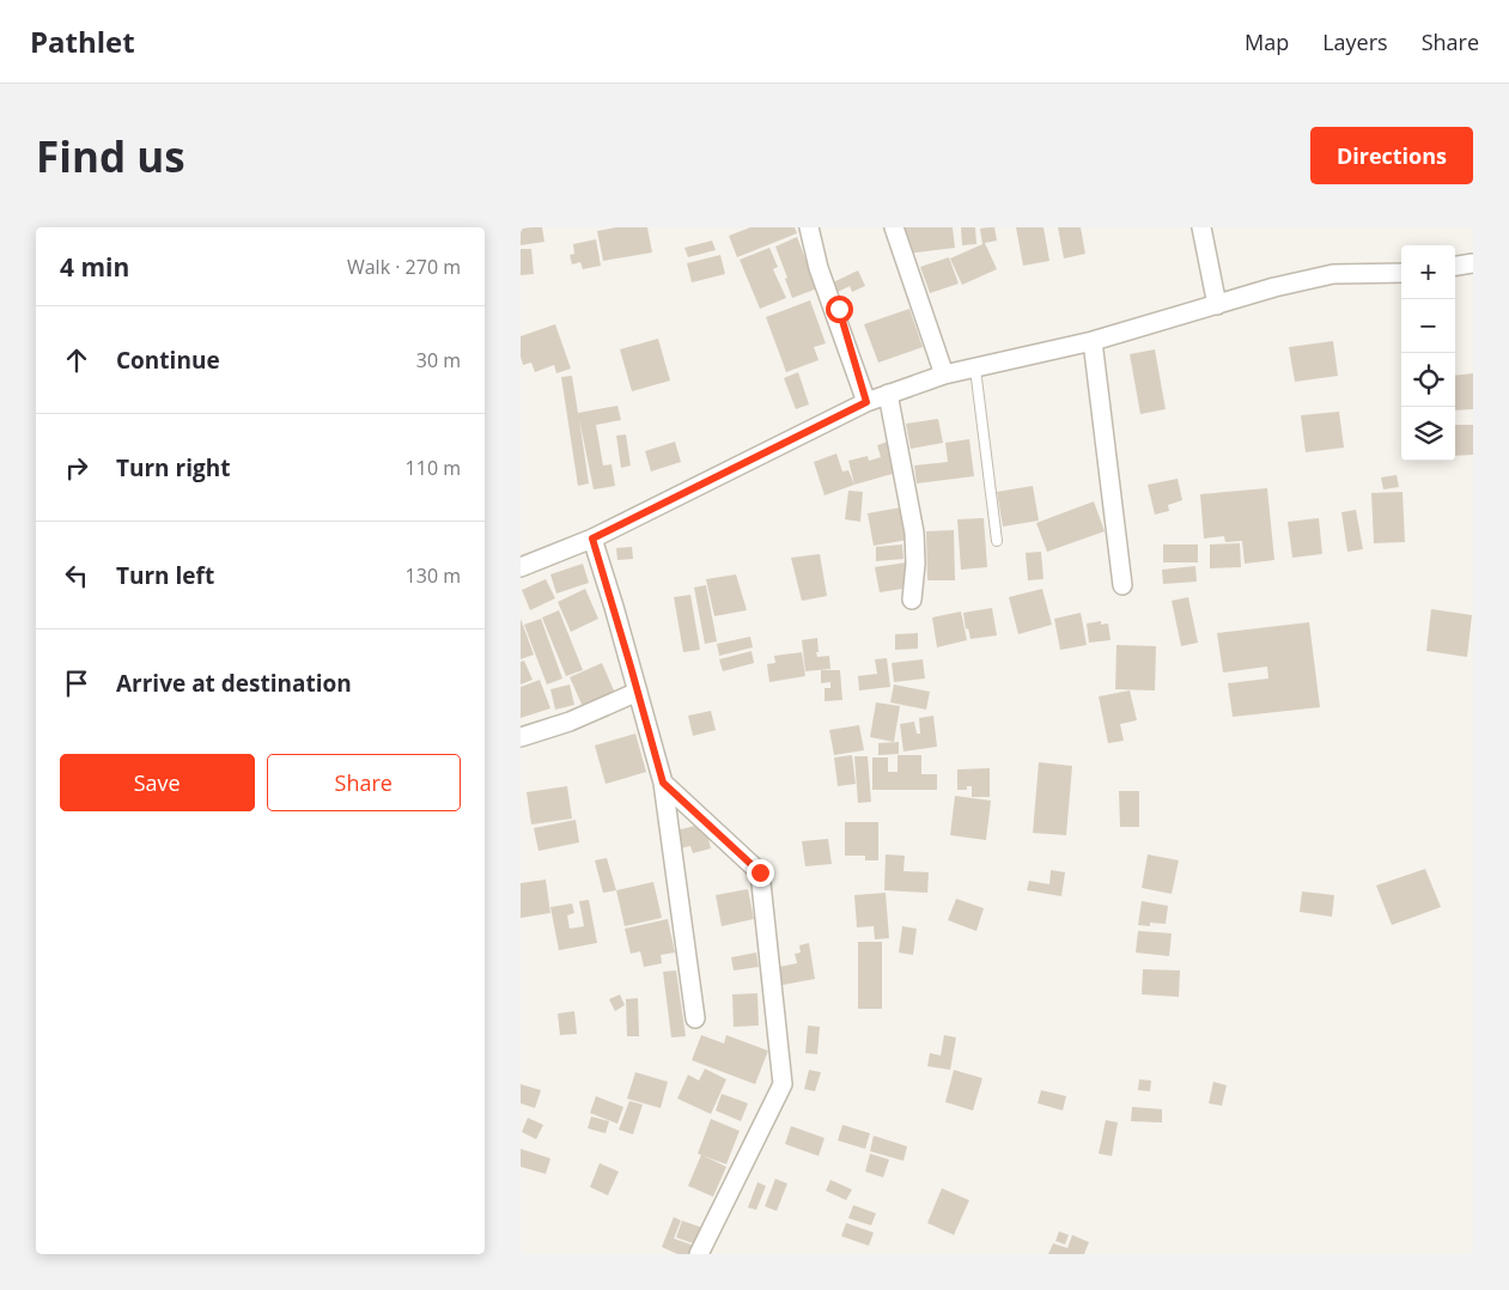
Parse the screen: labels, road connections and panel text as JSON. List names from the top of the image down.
{
  "page": {
    "header": "Pathlet",
    "nav": ["Map", "Layers", "Share"],
    "buttons": [
      "Directions",
      ["Save", "Share"]
    ],
    "title": "Find us",
    "heading": ["4 min", "Walk · 270 m"],
    "map_buttons": ["+", "−"],
    "list": [
      ["Continue", "30 m"],
      ["Turn right", "110 m"],
      ["Turn left", "130 m"],
      "Arrive at destination"
    ]
  }
}
